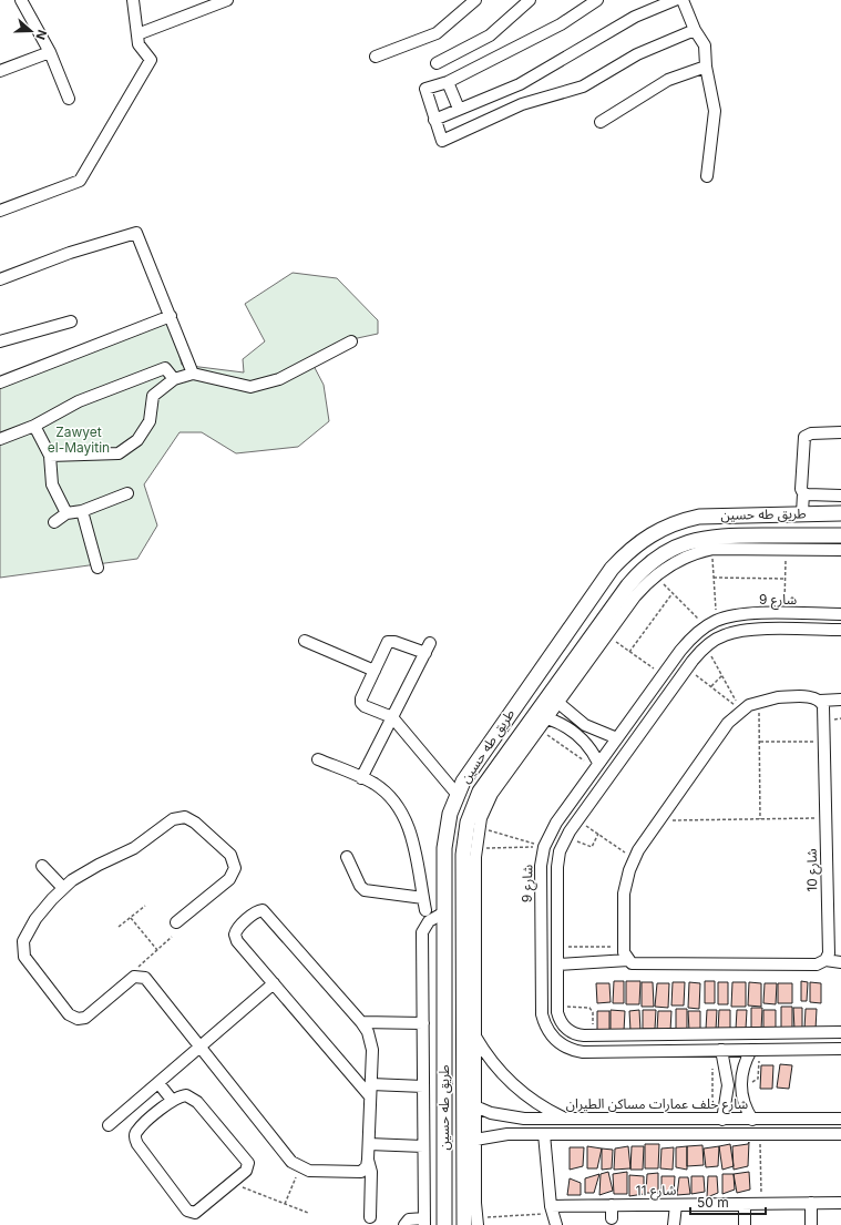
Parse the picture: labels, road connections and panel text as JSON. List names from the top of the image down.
{
  "streets": {
    "main road": ["طريق طه حسين"],
    "street": [
      "شارع 9",
      "شارع 10",
      "شارع خلف عمارات مساكن الطيران",
      "شارع 11"
    ]
  },
  "parks": ["Zawyet el-Mayitin"],
  "scale_bar": "50 m",
  "north": "right"
}
